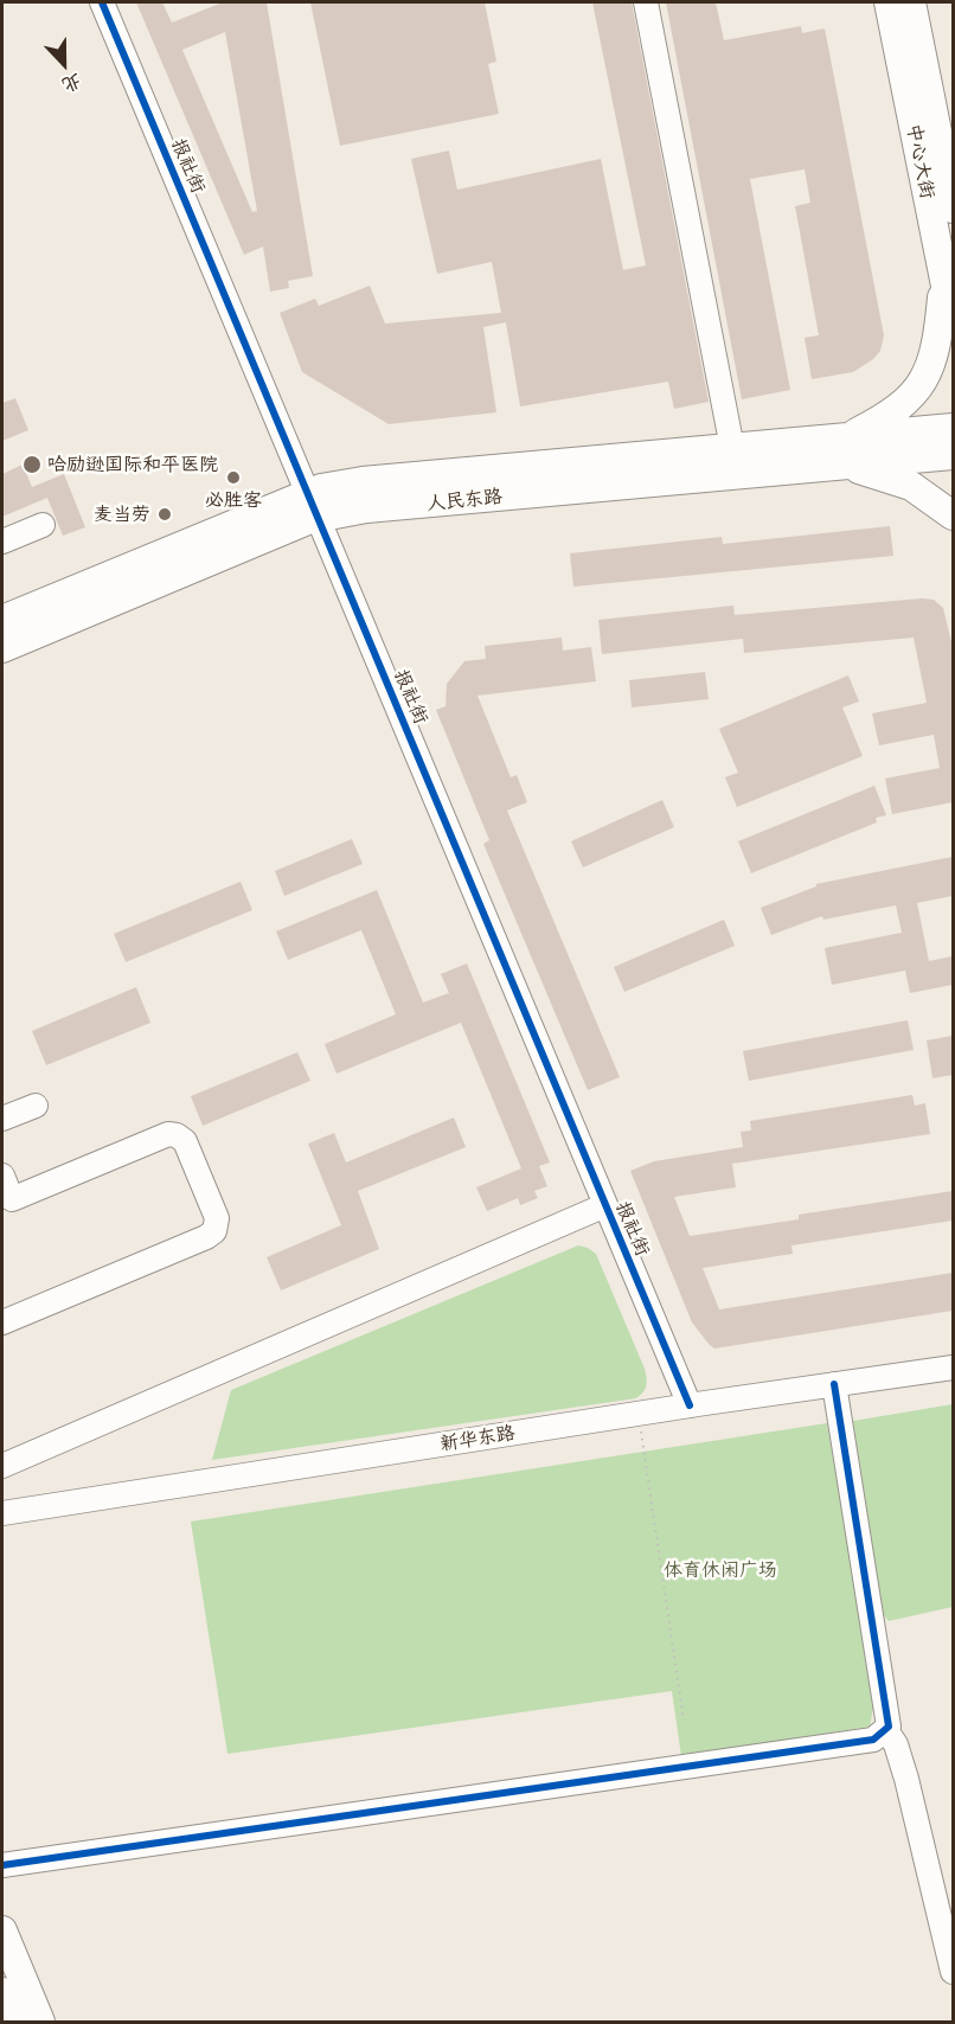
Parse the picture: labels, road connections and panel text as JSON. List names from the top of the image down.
{
  "streets": {
    "main road": ["中心大街", "人民东路"],
    "street": ["报社街", "新华东路"]
  },
  "crossings": [
    ["报社街", "人民东路"],
    ["报社街", "新华东路"]
  ],
  "parks": ["体育休闲广场"],
  "places": ["哈励逊国际和平医院", "必胜客", "麦当劳"],
  "north": "bottom"
}
